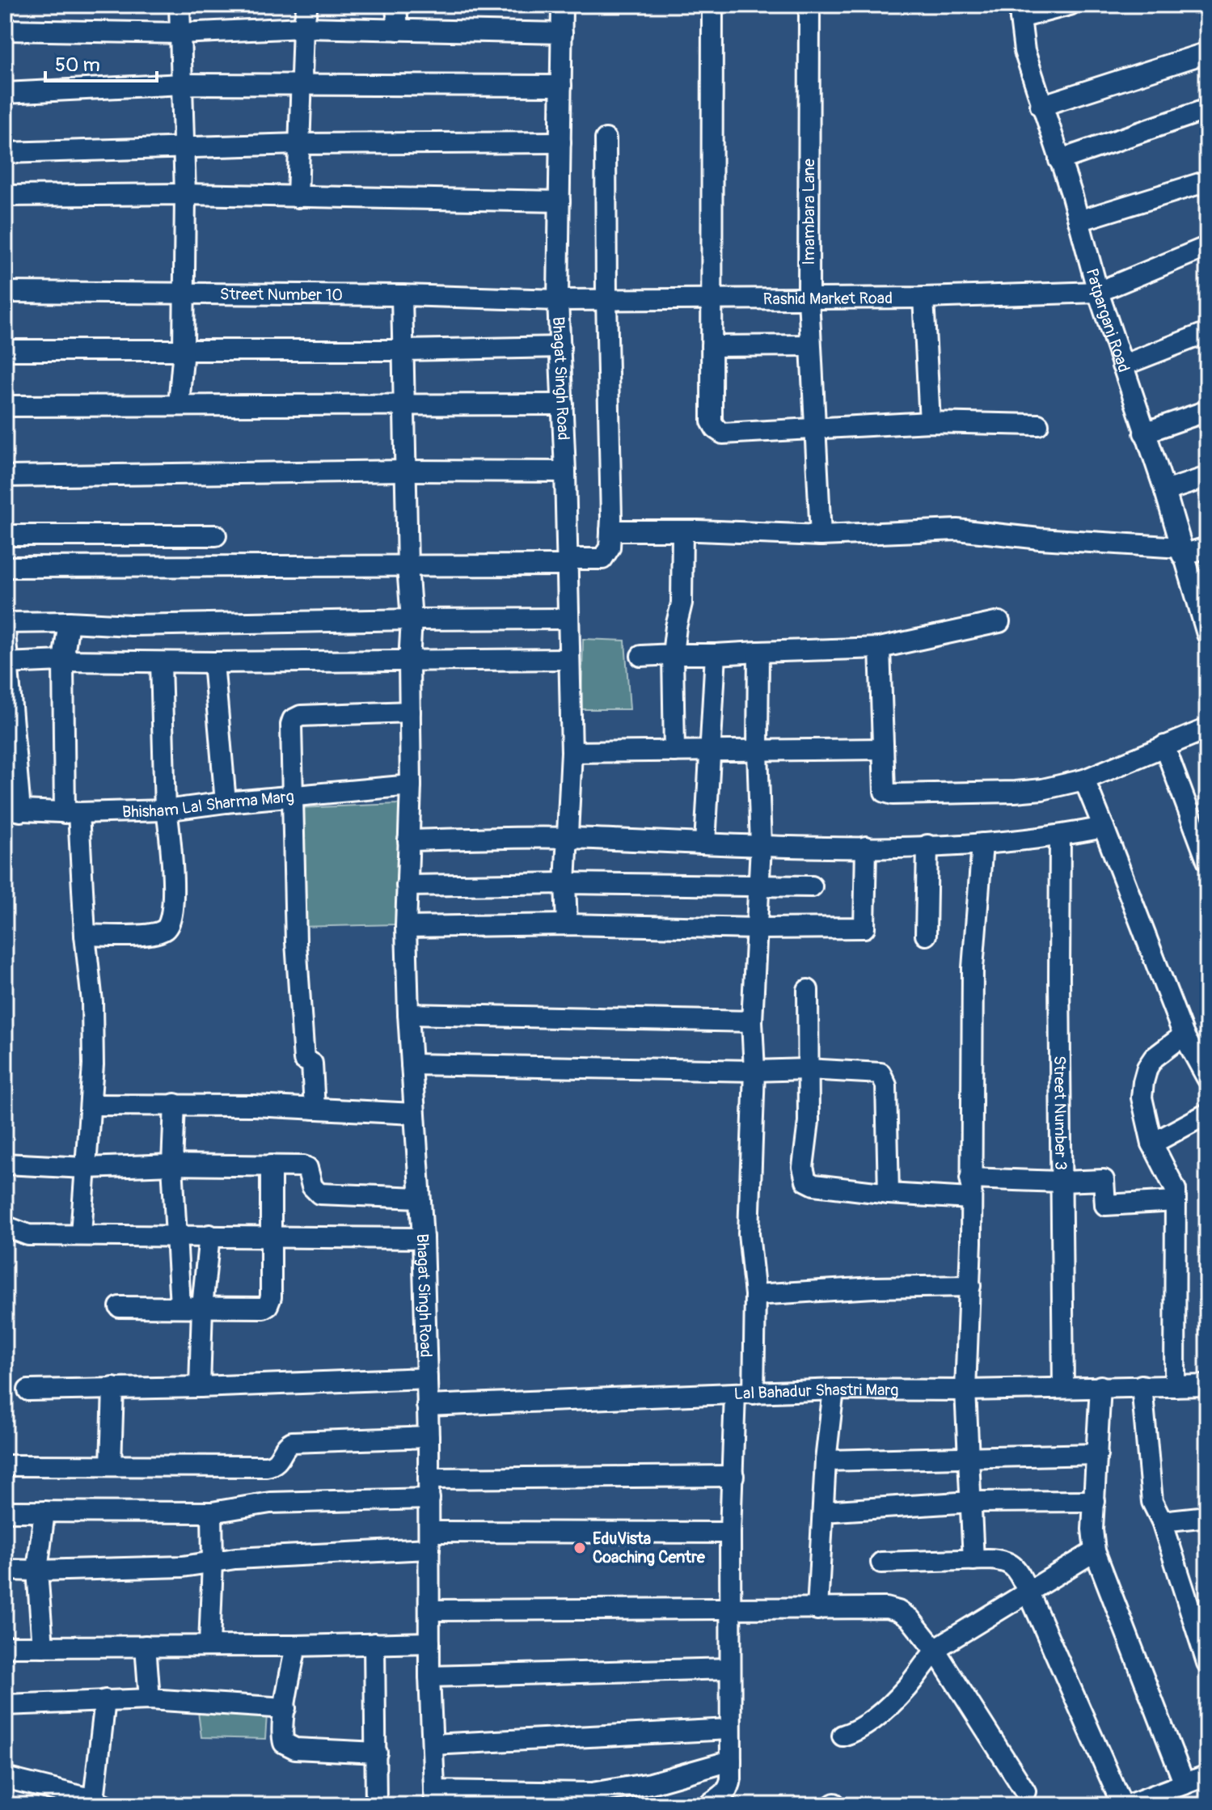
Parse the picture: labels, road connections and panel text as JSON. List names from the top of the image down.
{
  "streets": {
    "street": [
      "Imambara Lane",
      "Street Number 10",
      "Rashid Market Road",
      "Patparganj Road",
      "Bhagat Singh Road",
      "Bhisham Lal Sharma Marg",
      "Street Number 3",
      "Lal Bahadur Shastri Marg"
    ]
  },
  "crossings": [
    ["Imambara Lane", "Rashid Market Road"],
    ["Street Number 10", "Rashid Market Road"],
    ["Street Number 10", "Bhagat Singh Road"],
    ["Rashid Market Road", "Patparganj Road"],
    ["Rashid Market Road", "Bhagat Singh Road"],
    ["Bhagat Singh Road", "Bhisham Lal Sharma Marg"],
    ["Bhagat Singh Road", "Lal Bahadur Shastri Marg"],
    ["Street Number 3", "Lal Bahadur Shastri Marg"]
  ],
  "places": ["EduVista Coaching Centre"],
  "scale_bar": "50 m"
}
